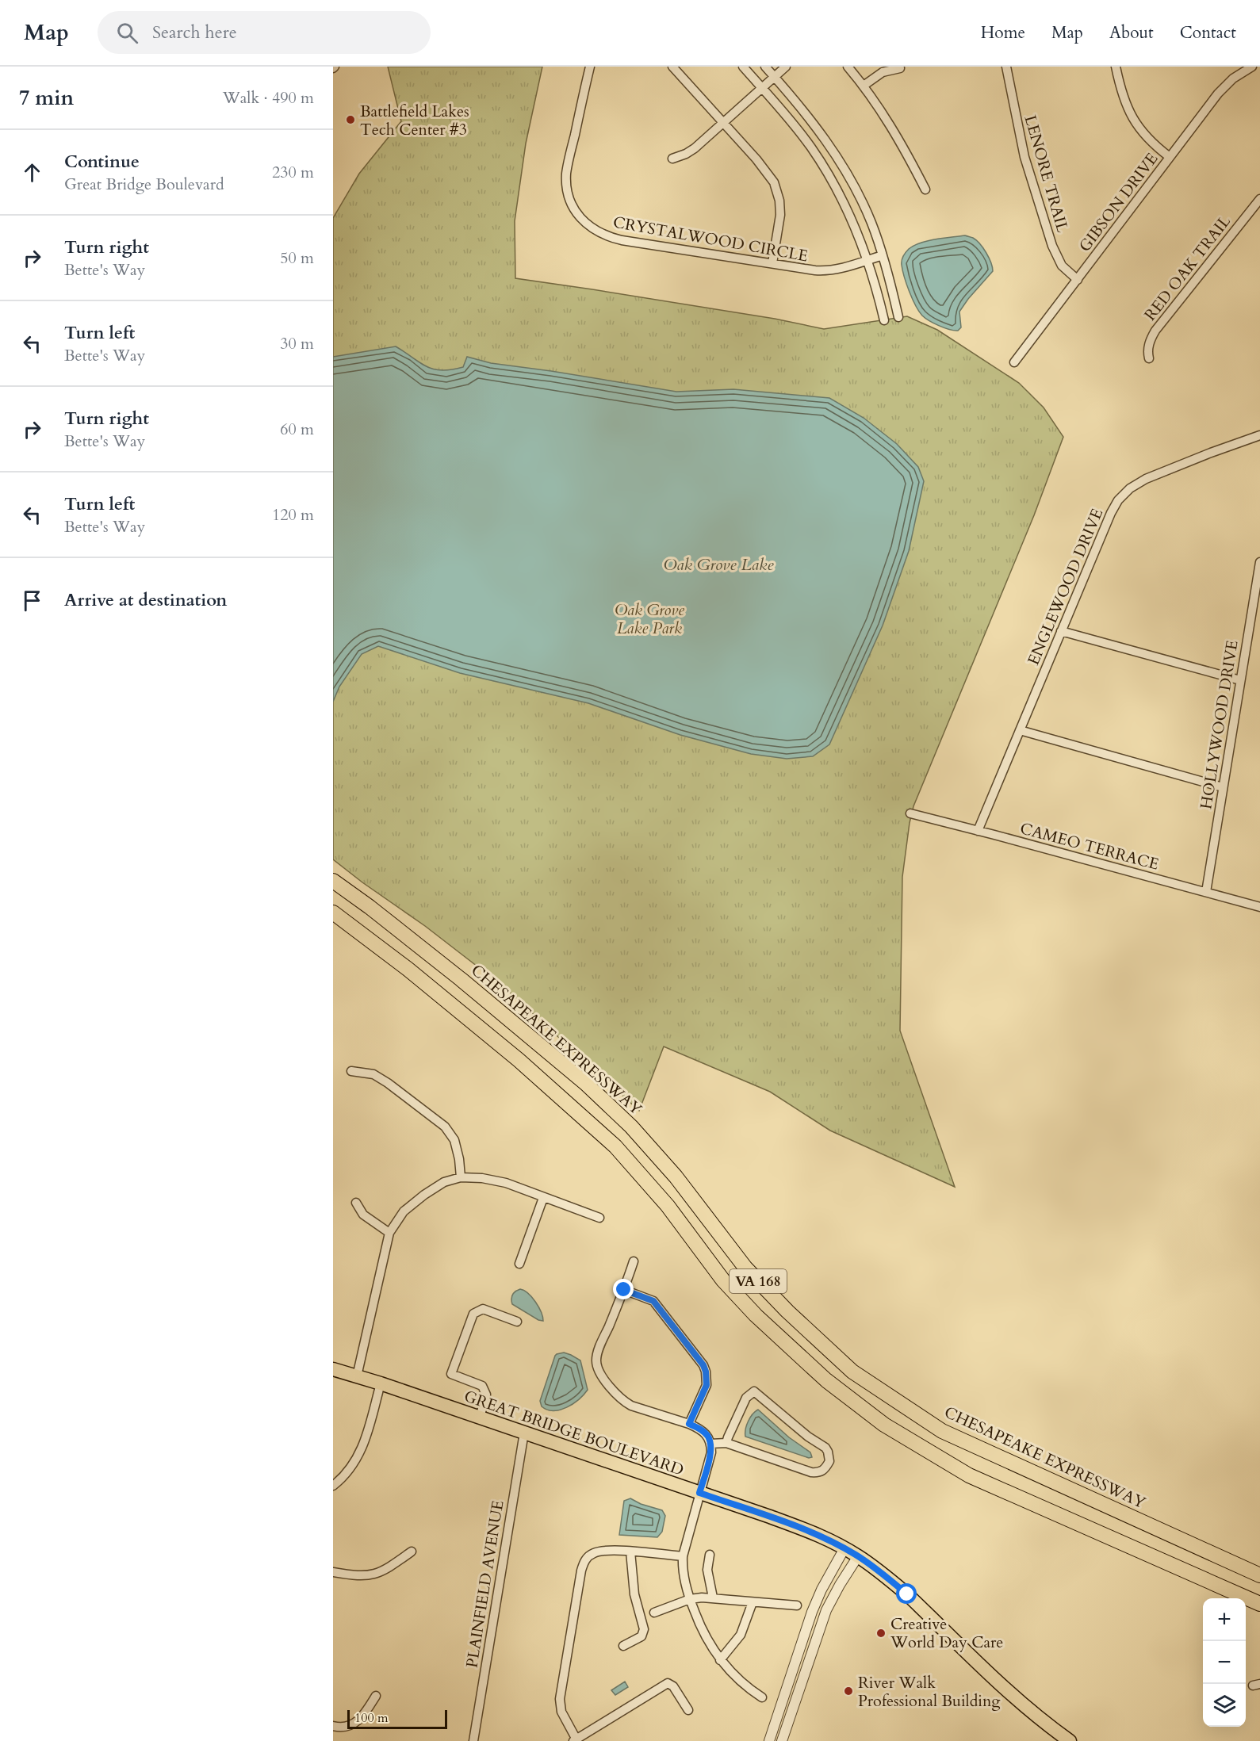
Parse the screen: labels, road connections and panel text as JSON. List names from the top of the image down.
{
  "streets": {
    "highway": ["CHESAPEAKE EXPRESSWAY", "VA 168"],
    "main road": ["GREAT BRIDGE BOULEVARD"],
    "street": [
      "LENORE TRAIL",
      "GIBSON DRIVE",
      "CRYSTALWOOD CIRCLE",
      "RED OAK TRAIL",
      "ENGLEWOOD DRIVE",
      "HOLLYWOOD DRIVE",
      "CAMEO TERRACE",
      "PLAINFIELD AVENUE"
    ]
  },
  "crossings": [
    ["LENORE TRAIL", "GIBSON DRIVE"],
    ["ENGLEWOOD DRIVE", "CAMEO TERRACE"],
    ["HOLLYWOOD DRIVE", "CAMEO TERRACE"],
    ["GREAT BRIDGE BOULEVARD", "PLAINFIELD AVENUE"]
  ],
  "water": ["Oak Grove Lake"],
  "parks": ["Oak Grove Lake Park"],
  "places": ["Battlefield Lakes Tech Center #3", "Creative World Day Care", "River Walk Professional Building"],
  "scale_bar": "100 m",
  "page": {
    "header": "Map",
    "search": "Search here",
    "nav": [
      "Home",
      "Map",
      "About",
      "Contact"
    ],
    "heading": ["7 min", "Walk · 490 m"],
    "list": [
      ["Continue", "Great Bridge Boulevard", "230 m"],
      ["Turn right", "Bette's Way", "50 m"],
      ["Turn left", "Bette's Way", "30 m"],
      ["Turn right", "Bette's Way", "60 m"],
      ["Turn left", "Bette's Way", "120 m"],
      "Arrive at destination"
    ],
    "map_buttons": ["+", "−"],
    "scale": "100 m"
  }
}
